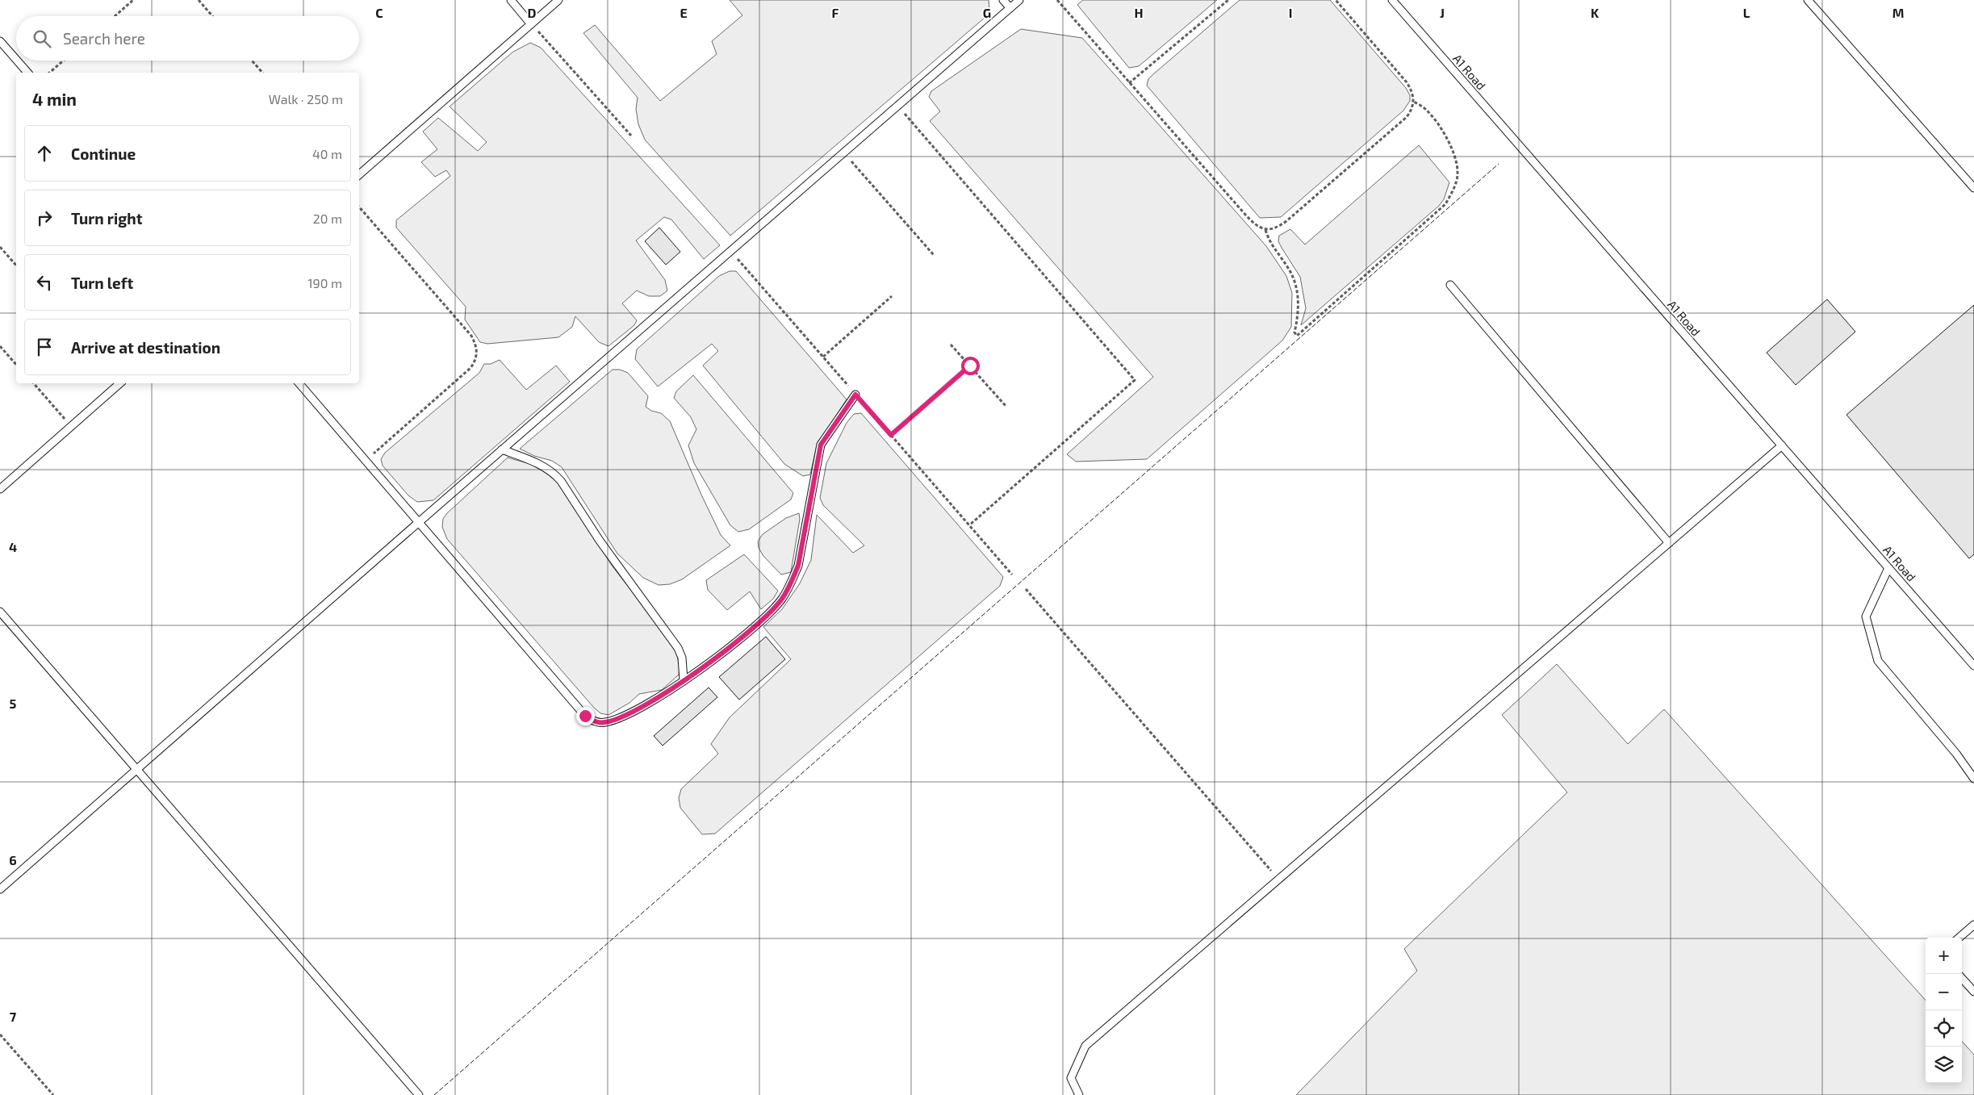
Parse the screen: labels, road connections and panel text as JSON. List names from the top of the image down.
{
  "streets": {
    "lane": ["A1 Road"]
  },
  "page": {
    "search": "Search here",
    "heading": ["4 min", "Walk · 250 m"],
    "list": [
      ["Continue", "40 m"],
      ["Turn right", "20 m"],
      ["Turn left", "190 m"],
      "Arrive at destination"
    ],
    "map_buttons": ["+", "−"]
  },
  "grid": {
    "columns": [
      "C",
      "D",
      "E",
      "F",
      "G",
      "H",
      "I",
      "J",
      "K",
      "L",
      "M"
    ],
    "rows": [
      "4",
      "5",
      "6",
      "7"
    ]
  }
}
